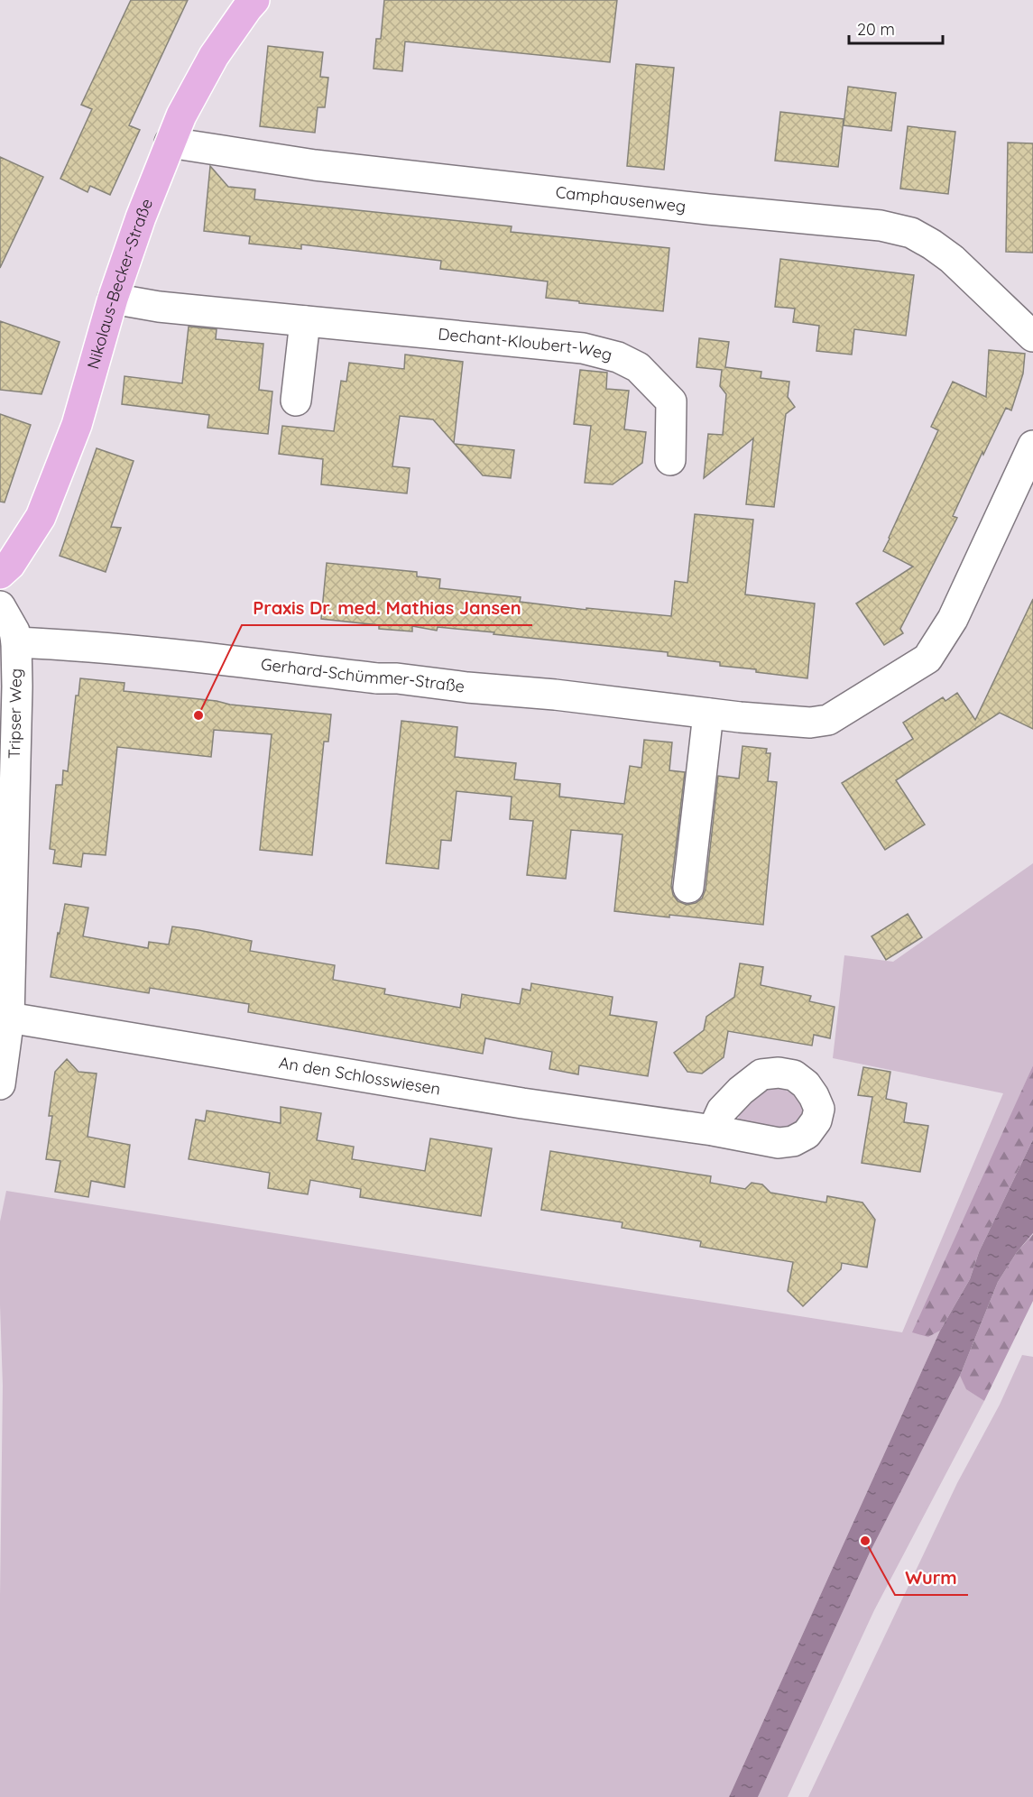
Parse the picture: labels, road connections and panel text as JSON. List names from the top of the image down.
{
  "streets": {
    "main road": ["Nikolaus-Becker-Straße"],
    "street": [
      "Camphausenweg",
      "Dechant-Kloubert-Weg",
      "Gerhard-Schümmer-Straße",
      "Tripser Weg",
      "An den Schlosswiesen"
    ]
  },
  "crossings": [
    ["Camphausenweg", "Nikolaus-Becker-Straße"],
    ["Nikolaus-Becker-Straße", "Dechant-Kloubert-Weg"],
    ["Gerhard-Schümmer-Straße", "Tripser Weg"],
    ["Tripser Weg", "An den Schlosswiesen"]
  ],
  "places": ["Praxis Dr. med. Mathias Jansen", "Wurm"],
  "scale_bar": "20 m"
}
